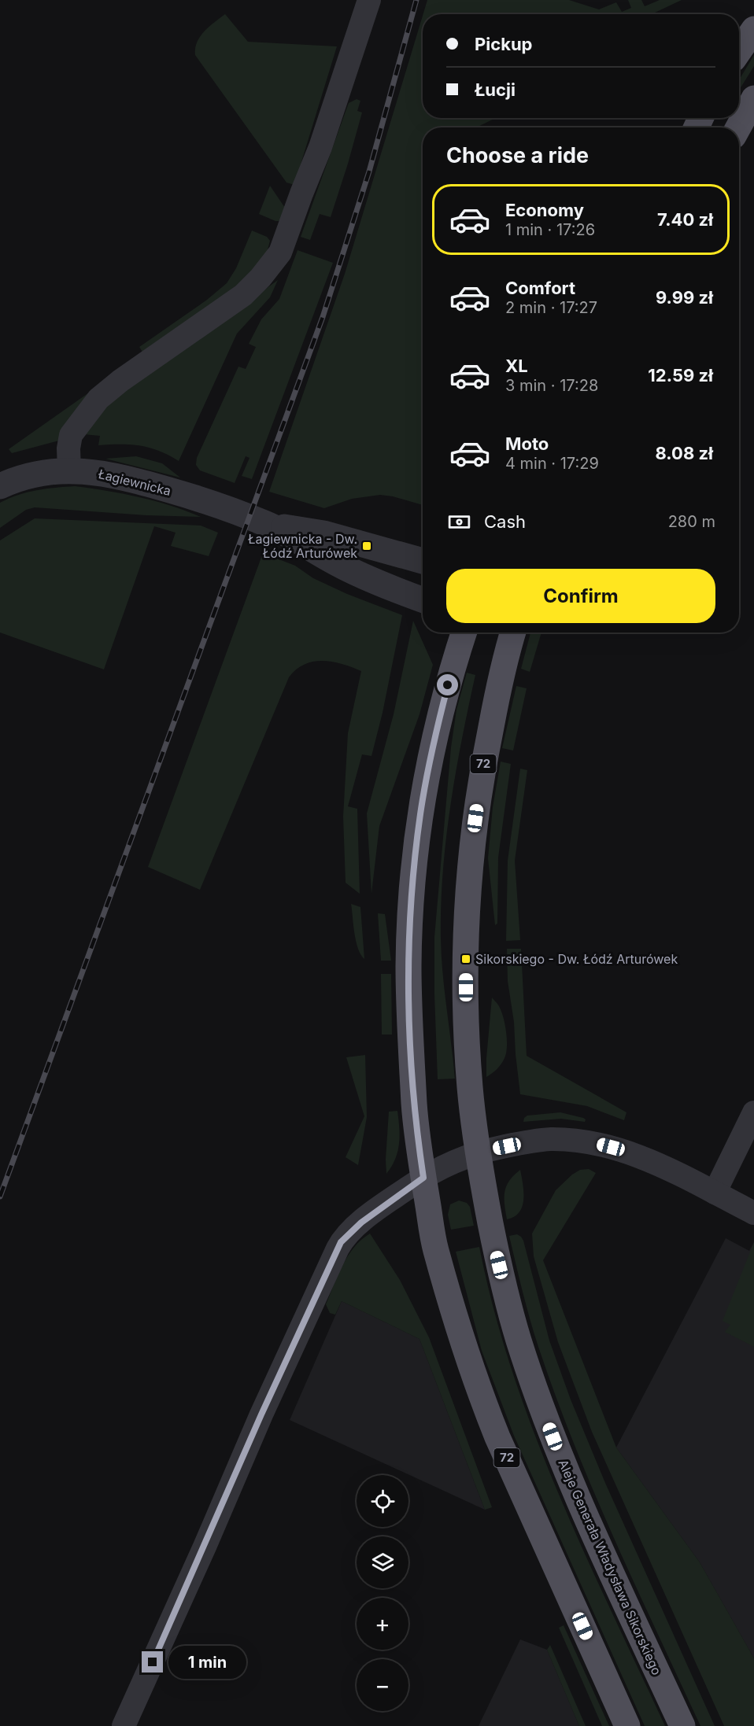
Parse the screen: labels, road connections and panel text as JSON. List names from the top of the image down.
{
  "streets": {
    "main road": ["72", "Aleje Generała Władysława Sikorskiego"],
    "street": ["Łagiewnicka"]
  },
  "places": {
    "transit": ["Łagiewnicka - Dw. Łódź Arturówek", "Sikorskiego - Dw. Łódź Arturówek"]
  },
  "page": {
    "banner": ["Pickup", "Łucji"],
    "heading": "Choose a ride",
    "list": [
      {
        "name": "Economy",
        "note": "1 min · 17:26",
        "value": "7.40 zł"
      },
      {
        "name": "Comfort",
        "note": "2 min · 17:27",
        "value": "9.99 zł"
      },
      {
        "name": "XL",
        "note": "3 min · 17:28",
        "value": "12.59 zł"
      },
      {
        "name": "Moto",
        "note": "4 min · 17:29",
        "value": "8.08 zł"
      }
    ],
    "pay": ["Cash", "280 m"],
    "buttons": "Confirm",
    "map_buttons": ["+", "−"],
    "bubble": "1 min"
  }
}
